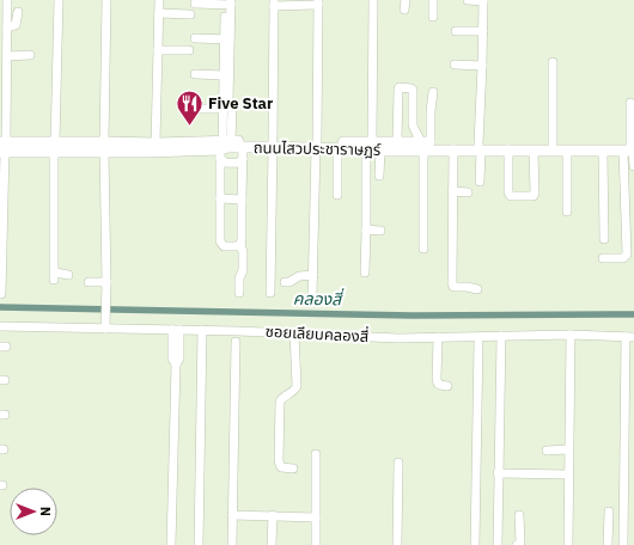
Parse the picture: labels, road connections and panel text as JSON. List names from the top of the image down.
{
  "streets": {
    "main road": ["ถนนไสวประชาราษฎร์"],
    "street": ["ซอยเลียบคลองสี่"]
  },
  "water": ["คลองสี่"],
  "places": {
    "restaurant": ["Five Star"]
  },
  "north": "right"
}
